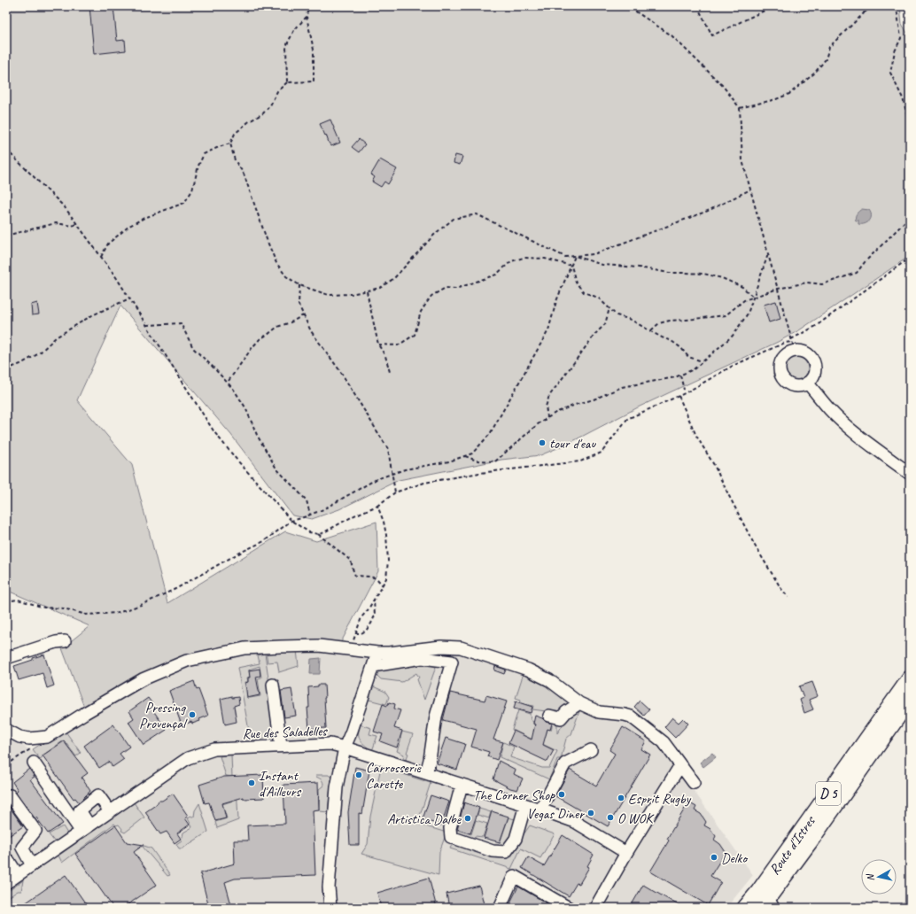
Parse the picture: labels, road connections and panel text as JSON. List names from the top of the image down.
{
  "streets": {
    "main road": ["D 5", "Route d'Istres"],
    "street": ["Rue des Saladelles"]
  },
  "places": [
    "tour d'eau",
    "Pressing Provençal",
    "Carrosserie Carette",
    "Instant d'Ailleurs",
    "The Corner Shop",
    "Esprit Rugby",
    "Vegas Diner",
    "O WOK",
    "Artistica Dalbe",
    "Delko"
  ],
  "north": "left"
}
